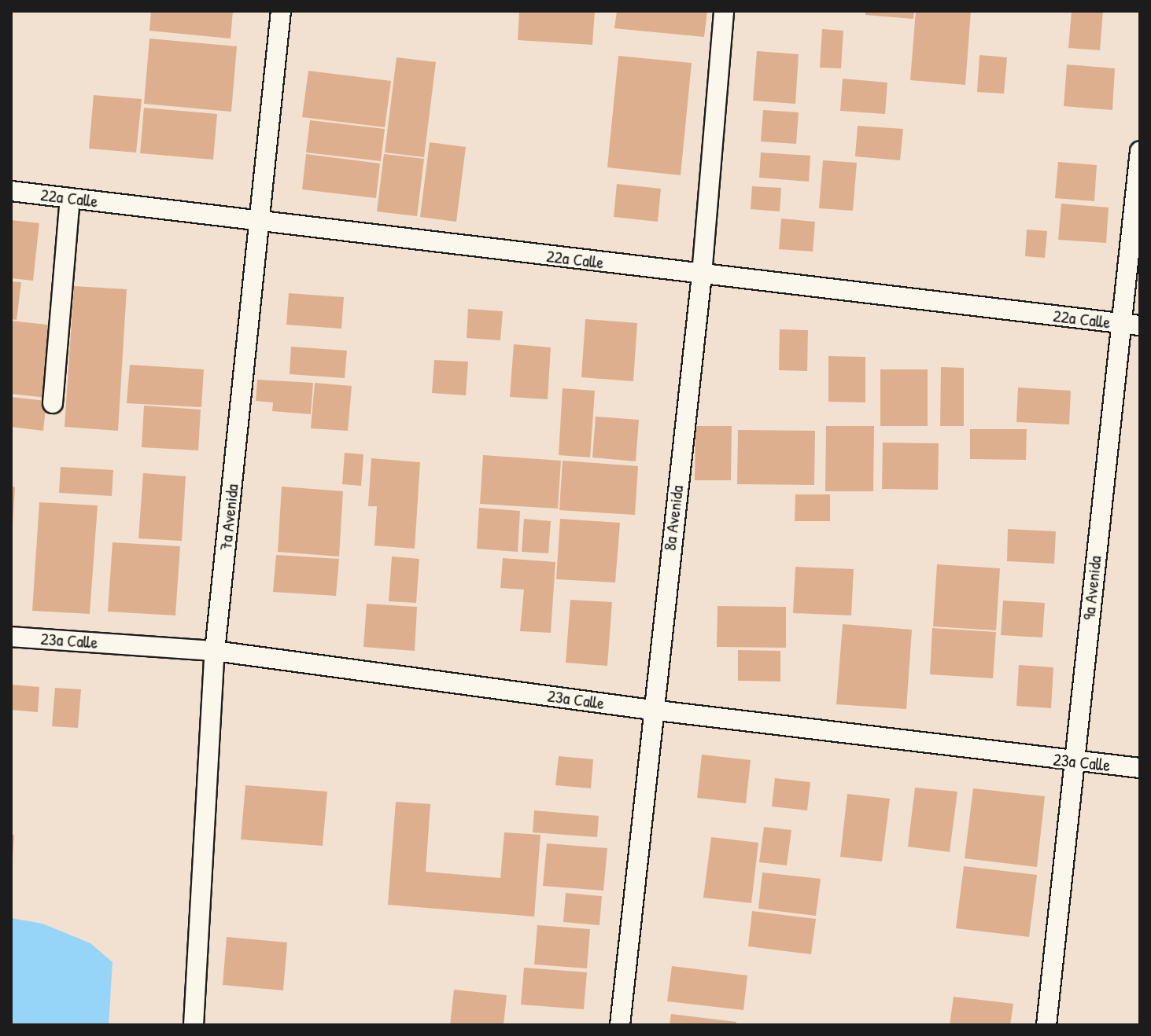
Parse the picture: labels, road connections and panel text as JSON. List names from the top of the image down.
{
  "streets": {
    "street": [
      "22a Calle",
      "7a Avenida",
      "8a Avenida",
      "9a Avenida",
      "23a Calle"
    ]
  },
  "crossings": [
    ["22a Calle", "7a Avenida"],
    ["22a Calle", "8a Avenida"],
    ["22a Calle", "9a Avenida"],
    ["7a Avenida", "23a Calle"],
    ["8a Avenida", "23a Calle"],
    ["9a Avenida", "23a Calle"]
  ]
}
